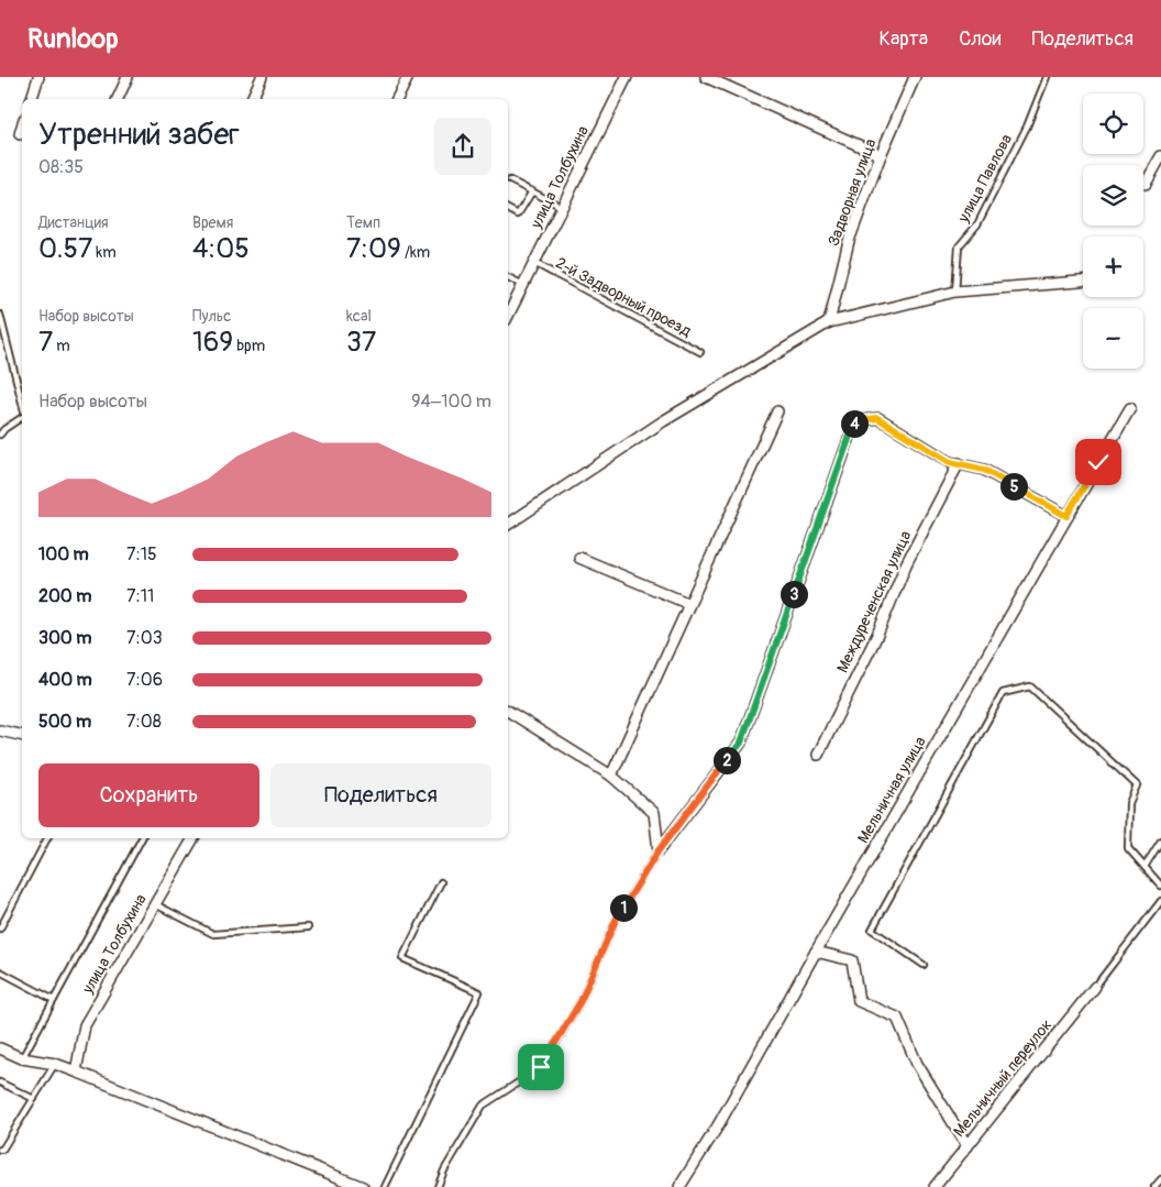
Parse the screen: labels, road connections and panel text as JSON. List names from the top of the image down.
{
  "streets": {
    "street": [
      "улица Толбухина",
      "Задворная улица",
      "Междуреченская улица",
      "Мельничная улица",
      "Мельничный переулок"
    ],
    "lane": ["улица Павлова", "2-й Задворный проезд"]
  },
  "crossings": [
    ["улица Толбухина", "2-й Задворный проезд"]
  ],
  "page": {
    "header": "Runloop",
    "nav": ["Карта", "Слои", "Поделиться"],
    "map_buttons": ["+", "−"],
    "heading": ["Утренний забег", "08:35"],
    "stats": [
      ["Дистанция", "0.57 km"],
      ["Время", "4:05"],
      ["Темп", "7:09 /km"],
      ["Набор высоты", "7 m"],
      ["Пульс", "169 bpm"],
      ["kcal", "37"]
    ],
    "chart": ["Набор высоты", "94–100 m"],
    "pins": [
      "4",
      "5",
      "3",
      "2",
      "1"
    ],
    "list": [
      {
        "name": "100 m",
        "note": "7:15"
      },
      {
        "name": "200 m",
        "note": "7:11"
      },
      {
        "name": "300 m",
        "note": "7:03"
      },
      {
        "name": "400 m",
        "note": "7:06"
      },
      {
        "name": "500 m",
        "note": "7:08"
      }
    ],
    "buttons": ["Сохранить", "Поделиться"]
  }
}
